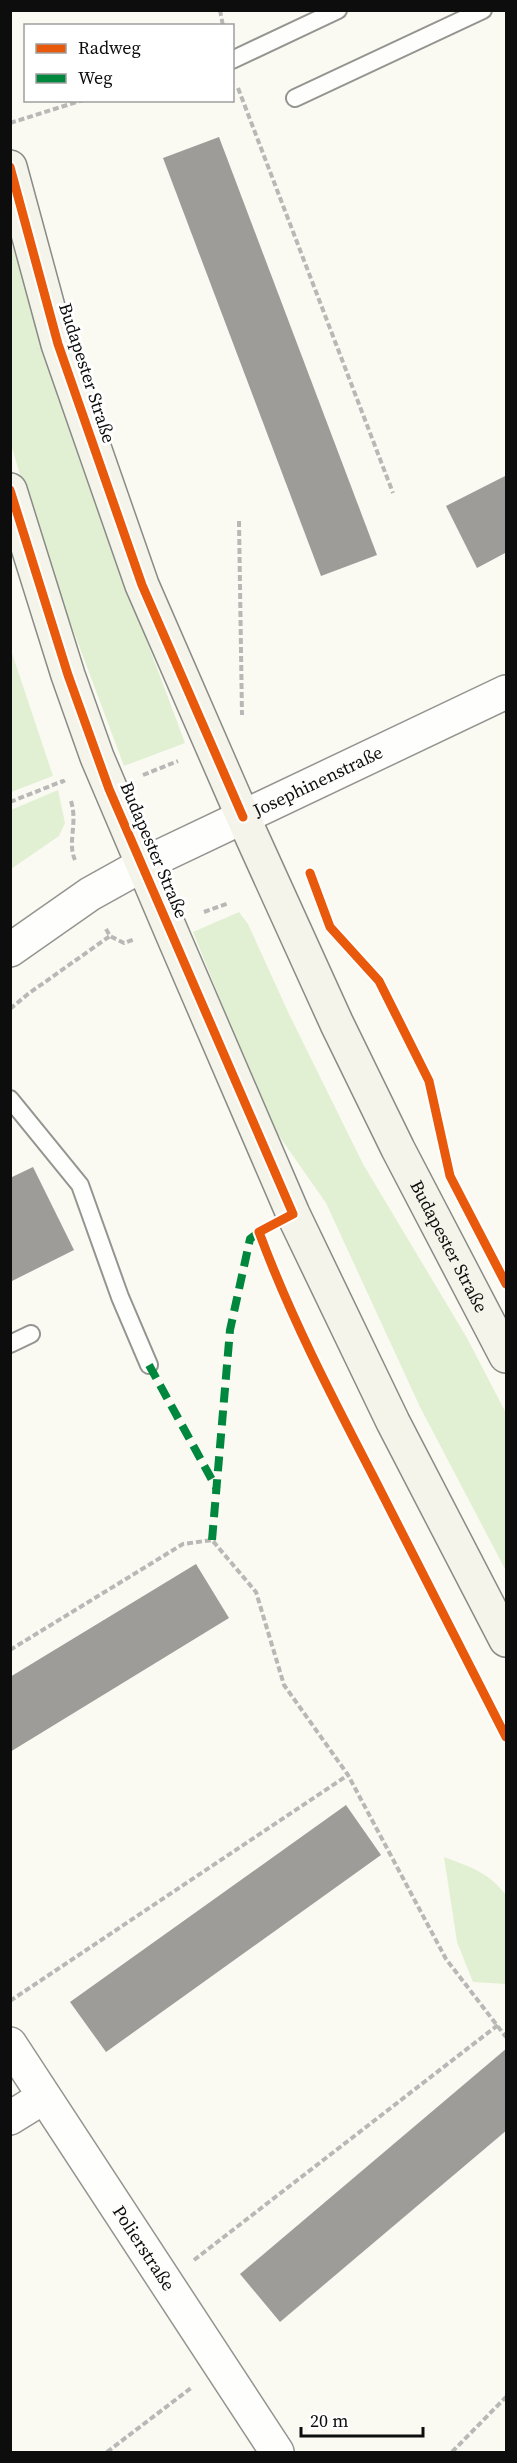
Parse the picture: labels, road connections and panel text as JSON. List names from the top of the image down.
{
  "streets": {
    "main road": ["Budapester Straße"],
    "street": ["Josephinenstraße", "Polierstraße"]
  },
  "crossings": [
    ["Budapester Straße", "Josephinenstraße"]
  ],
  "legend": ["Radweg", "Weg"],
  "scale_bar": "20 m"
}
